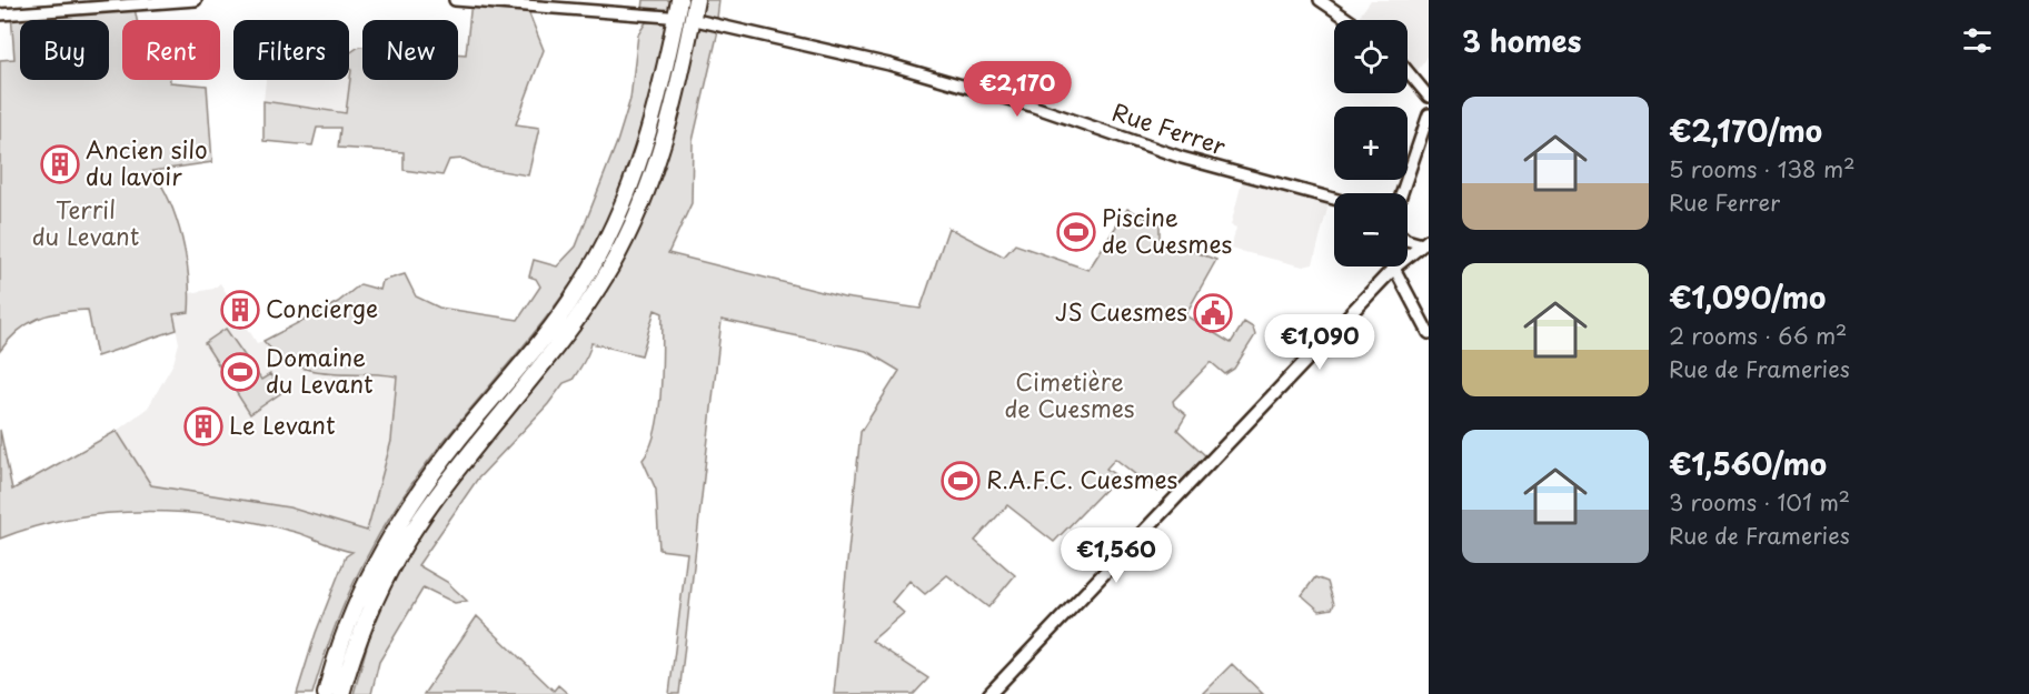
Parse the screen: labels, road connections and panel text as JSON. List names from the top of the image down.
{
  "streets": {
    "street": ["Rue Ferrer"]
  },
  "parks": ["Terril du Levant", "Cimetière de Cuesmes"],
  "places": {
    "building": ["Ancien silo du lavoir", "Concierge", "Le Levant"],
    "sports": ["Piscine de Cuesmes", "Domaine du Levant", "R.A.F.C. Cuesmes"],
    "public building": ["JS Cuesmes"]
  },
  "page": {
    "heading": "3 homes",
    "map_buttons": ["+", "−"],
    "chip": [
      "Buy",
      "Rent",
      "Filters",
      "New"
    ],
    "price": ["€2,170", "€1,090", "€1,560"],
    "list": [
      {
        "name": "€2,170/mo",
        "note": "5 rooms · 138 m² · Rue Ferrer"
      },
      {
        "name": "€1,090/mo",
        "note": "2 rooms · 66 m² · Rue de Frameries"
      },
      {
        "name": "€1,560/mo",
        "note": "3 rooms · 101 m² · Rue de Frameries"
      }
    ]
  }
}
